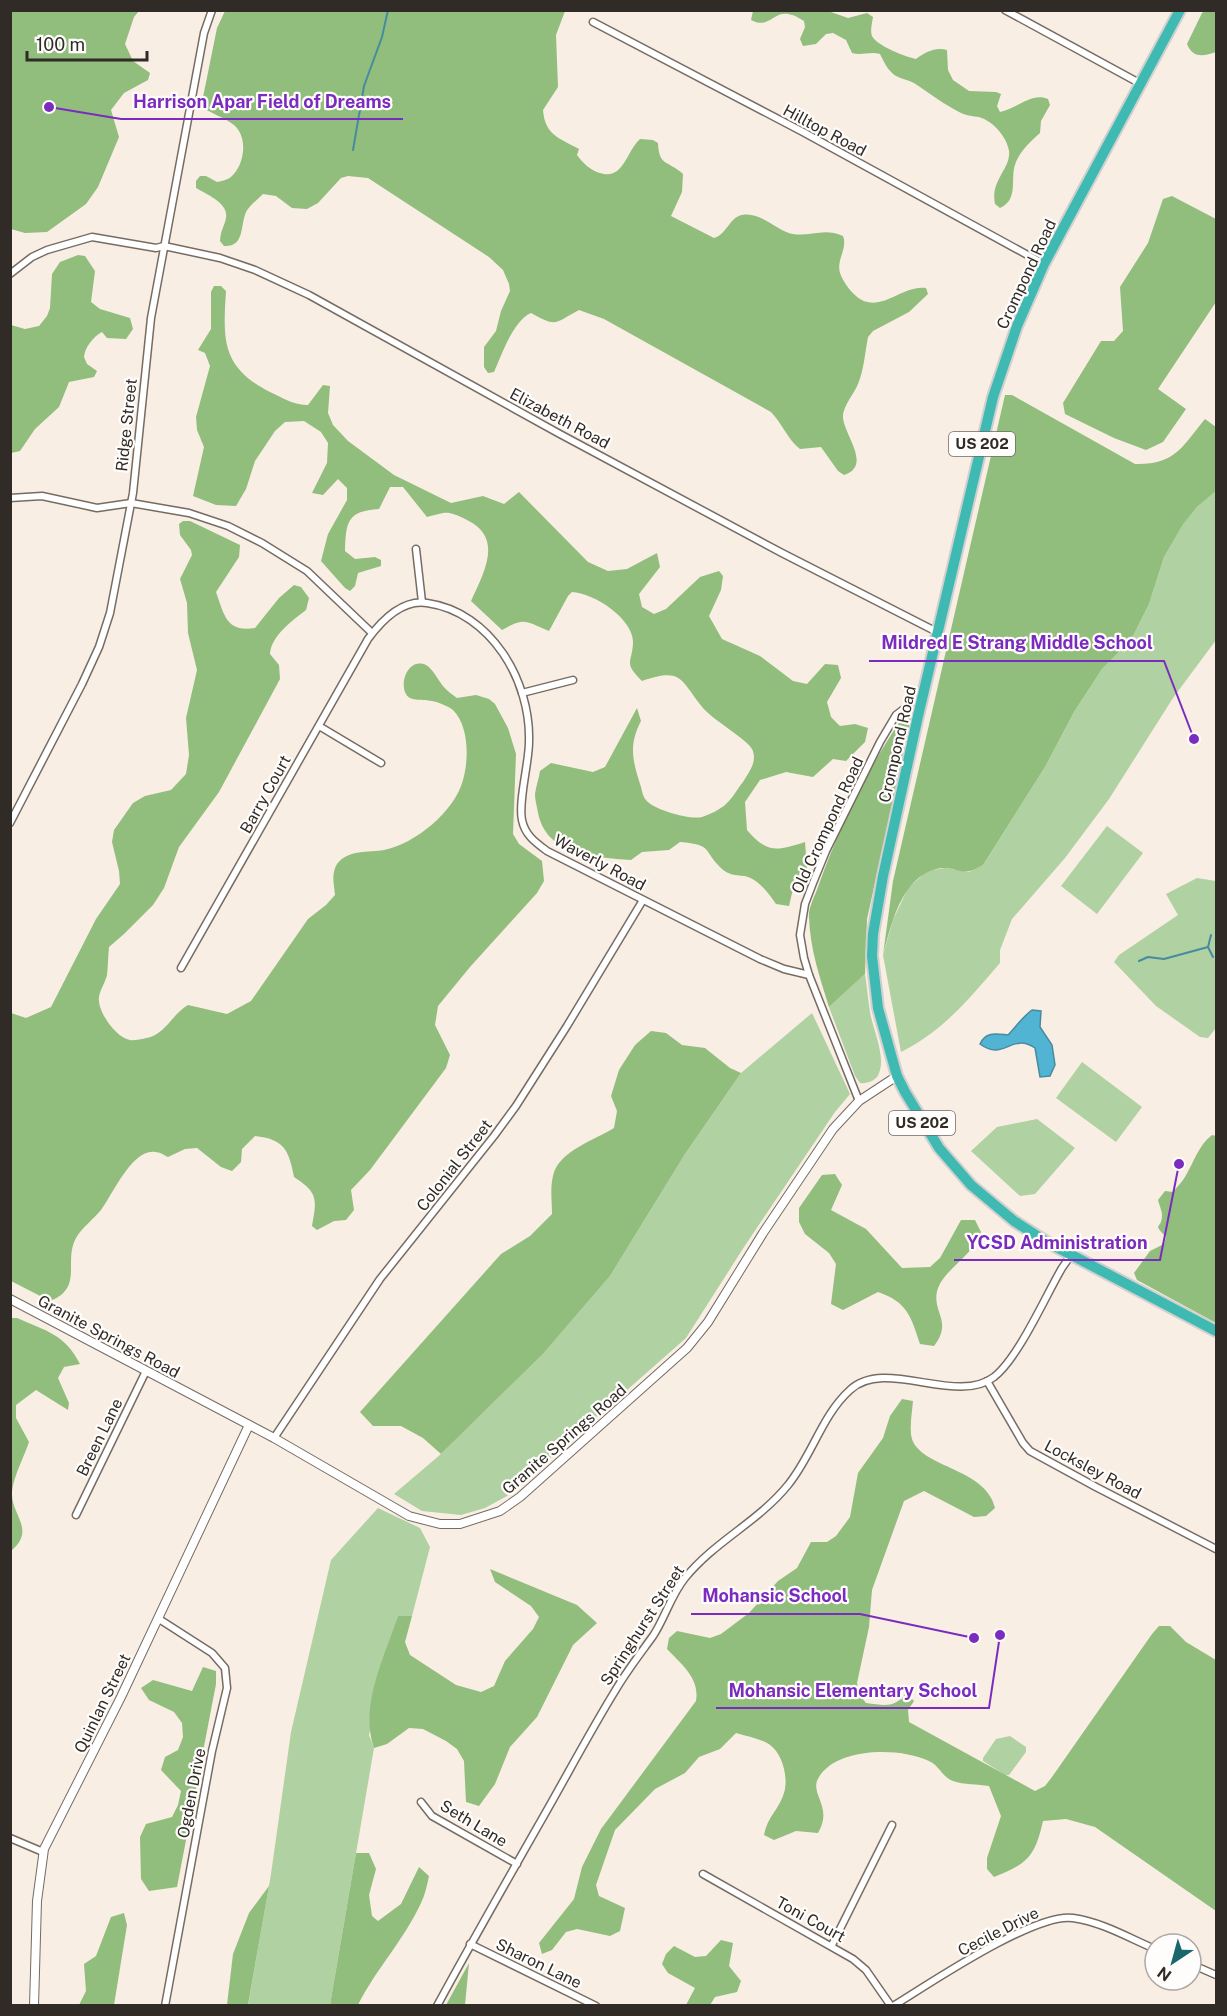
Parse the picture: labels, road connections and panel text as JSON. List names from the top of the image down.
{
  "streets": {
    "highway": ["Crompond Road", "US 202"],
    "street": [
      "Hilltop Road",
      "Elizabeth Road",
      "Ridge Street",
      "Barry Court",
      "Old Crompond Road",
      "Waverly Road",
      "Colonial Street",
      "Granite Springs Road",
      "Breen Lane",
      "Locksley Road",
      "Springhurst Street",
      "Quinlan Street",
      "Ogden Drive",
      "Seth Lane",
      "Toni Court",
      "Cecile Drive",
      "Sharon Lane"
    ]
  },
  "crossings": [
    ["Hilltop Road", "Crompond Road"],
    ["Crompond Road", "Elizabeth Road"],
    ["Crompond Road", "Granite Springs Road"],
    ["Elizabeth Road", "Ridge Street"],
    ["Old Crompond Road", "Waverly Road"],
    ["Old Crompond Road", "Granite Springs Road"],
    ["Waverly Road", "Colonial Street"],
    ["Colonial Street", "Granite Springs Road"],
    ["Granite Springs Road", "Breen Lane"],
    ["Granite Springs Road", "Quinlan Street"],
    ["Locksley Road", "Springhurst Street"],
    ["Springhurst Street", "Seth Lane"],
    ["Springhurst Street", "Sharon Lane"],
    ["Quinlan Street", "Ogden Drive"],
    ["Toni Court", "Cecile Drive"]
  ],
  "places": [
    "Harrison Apar Field of Dreams",
    "Mildred E Strang Middle School",
    "YCSD Administration",
    "Mohansic Elementary School",
    "Mohansic School"
  ],
  "scale_bar": "100 m",
  "north": "bottom left"
}
